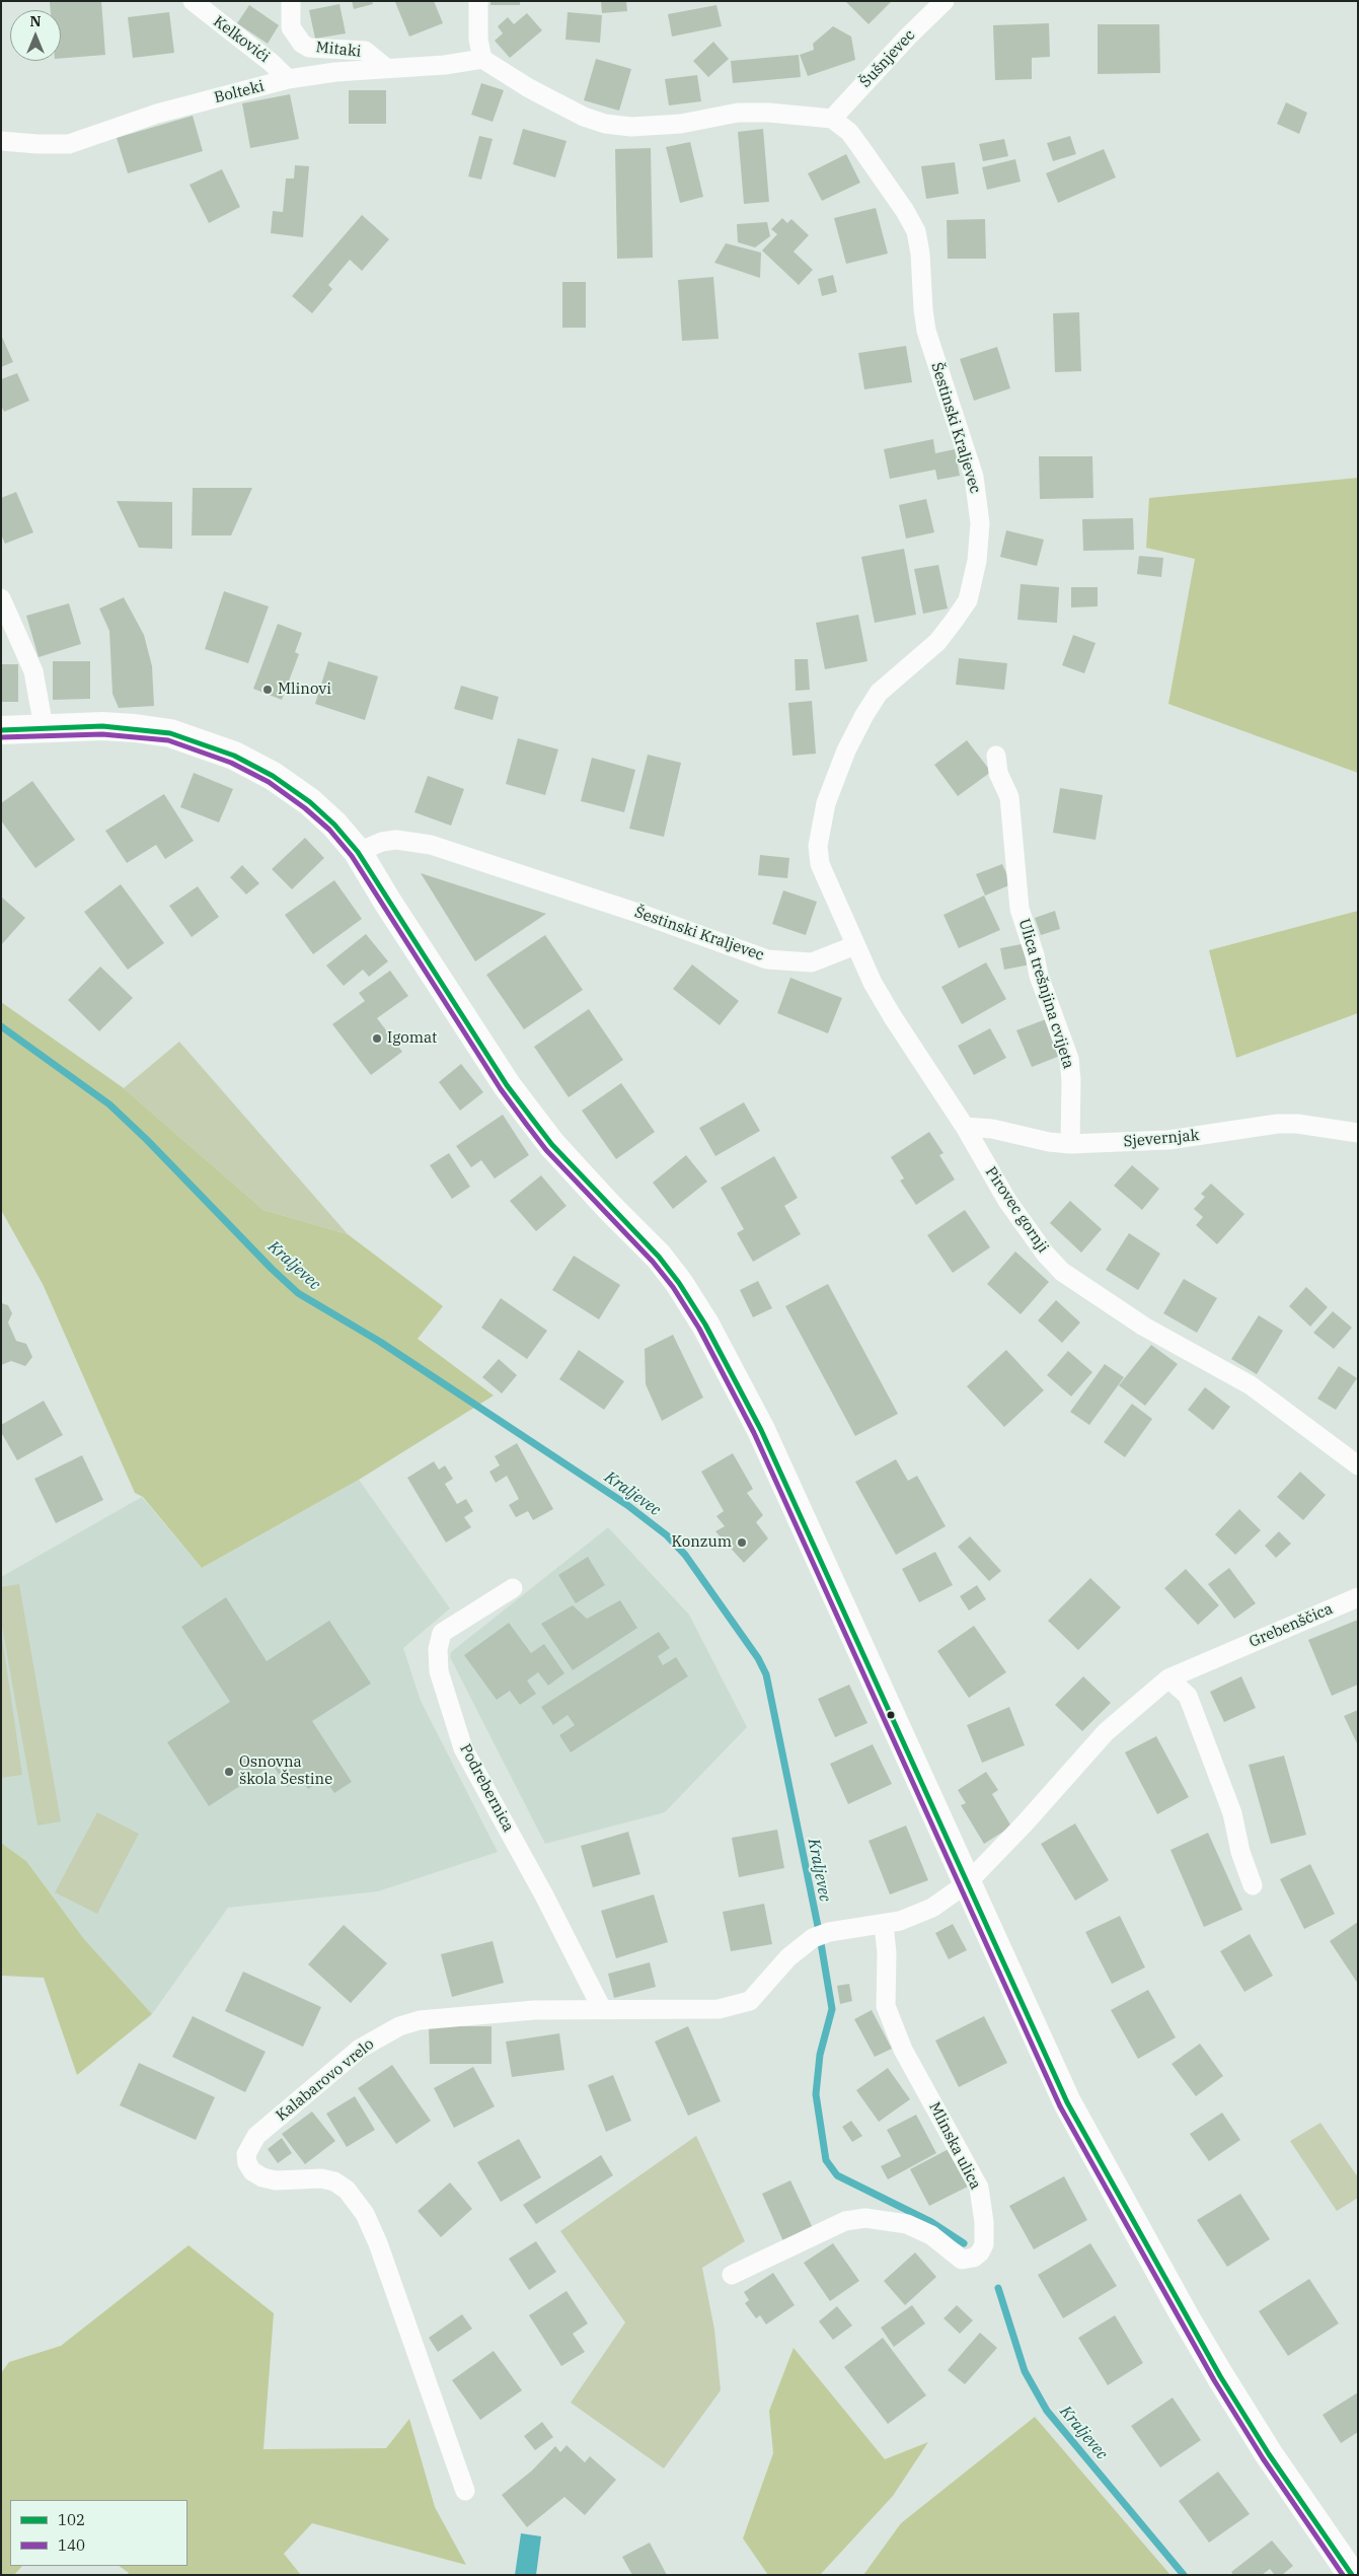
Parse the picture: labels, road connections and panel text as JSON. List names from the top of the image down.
{
  "streets": {
    "street": [
      "Kelkovići",
      "Mitaki",
      "Šušnjevec",
      "Bolteki",
      "Šestinski Kraljevec",
      "Ulica trešnjina cvijeta",
      "Sjevernjak",
      "Pirovec gornji",
      "Grebenščica",
      "Podrebernica",
      "Kalabarovo vrelo",
      "Mlinska ulica"
    ]
  },
  "crossings": [
    ["Kelkovići", "Bolteki"],
    ["Mitaki", "Bolteki"],
    ["Šušnjevec", "Šestinski Kraljevec"],
    ["Šestinski Kraljevec", "Pirovec gornji"],
    ["Ulica trešnjina cvijeta", "Sjevernjak"],
    ["Sjevernjak", "Pirovec gornji"],
    ["Podrebernica", "Kalabarovo vrelo"],
    ["Kalabarovo vrelo", "Mlinska ulica"]
  ],
  "water": ["Kraljevec"],
  "places": [
    "Mlinovi",
    "Igomat",
    "Konzum",
    "Osnovna škola Šestine"
  ],
  "lines": ["transit line 102", "transit line 140"],
  "legend": ["102", "140"],
  "north": "top"
}
